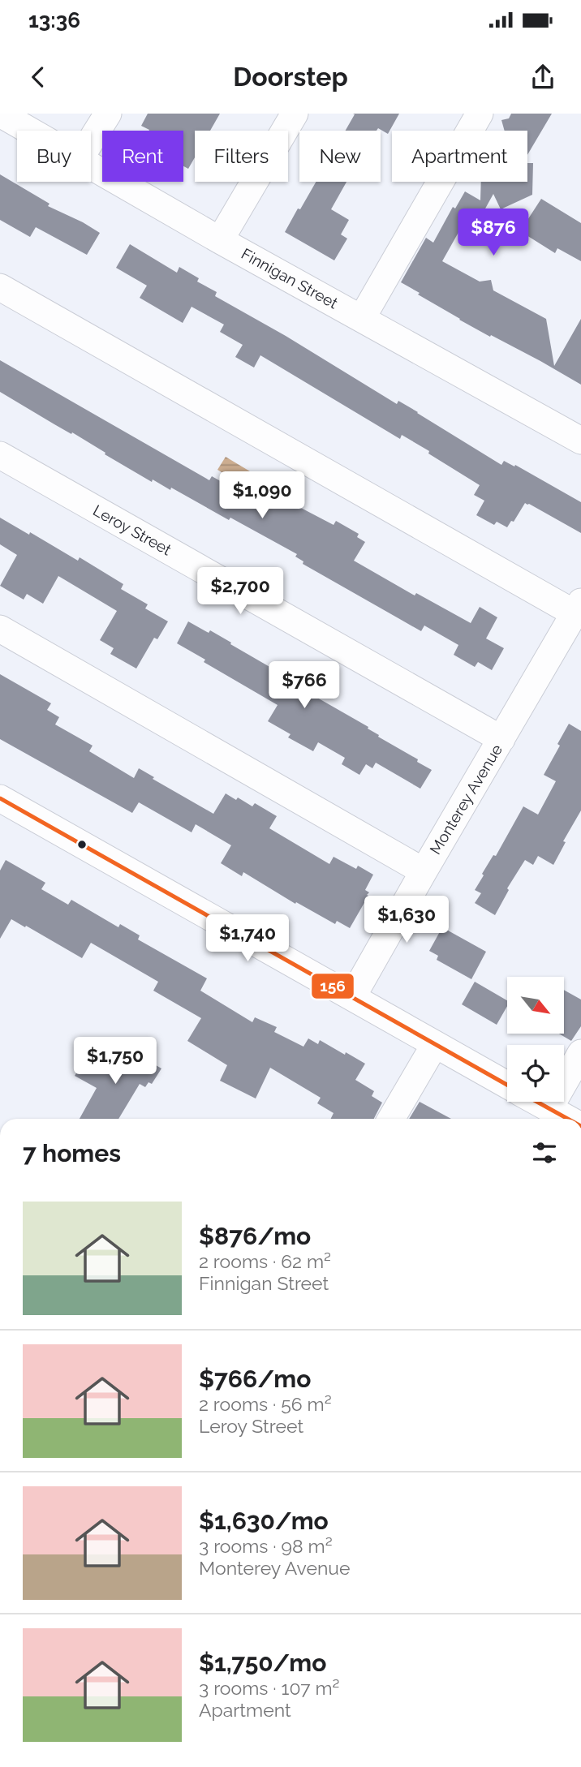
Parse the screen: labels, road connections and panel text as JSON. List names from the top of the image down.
{
  "streets": {
    "street": ["Finnigan Street", "Leroy Street", "Monterey Avenue"]
  },
  "crossings": [
    ["Leroy Street", "Monterey Avenue"]
  ],
  "lines": ["transit line 156"],
  "north": "bottom right",
  "page": {
    "status": "13:36",
    "header": "Doorstep",
    "chip": [
      "Buy",
      "Rent",
      "Filters",
      "New",
      "Apartment"
    ],
    "price": [
      "$876",
      "$1,090",
      "$2,700",
      "$766",
      "$1,630",
      "$1,740",
      "$1,750"
    ],
    "heading": "7 homes",
    "list": [
      {
        "name": "$876/mo",
        "note": "2 rooms · 62 m² · Finnigan Street"
      },
      {
        "name": "$766/mo",
        "note": "2 rooms · 56 m² · Leroy Street"
      },
      {
        "name": "$1,630/mo",
        "note": "3 rooms · 98 m² · Monterey Avenue"
      },
      {
        "name": "$1,750/mo",
        "note": "3 rooms · 107 m² · Apartment"
      }
    ]
  }
}
